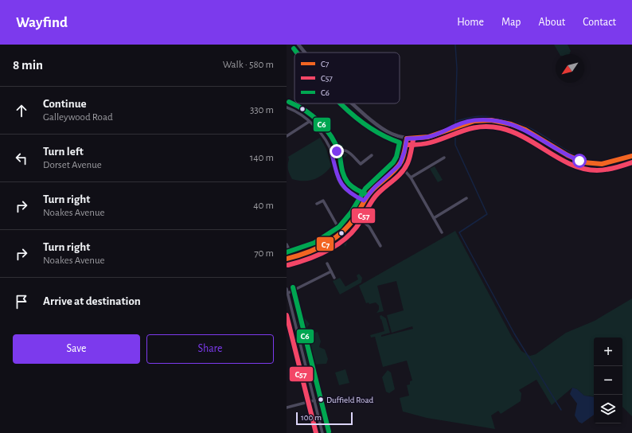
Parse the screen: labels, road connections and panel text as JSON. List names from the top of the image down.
{
  "places": ["Duffield Road"],
  "lines": ["transit line C6", "transit line C7", "transit line C57"],
  "legend": ["C7", "C57", "C6"],
  "scale_bar": "100 m",
  "north": "bottom left",
  "page": {
    "header": "Wayfind",
    "nav": [
      "Home",
      "Map",
      "About",
      "Contact"
    ],
    "heading": ["8 min", "Walk · 580 m"],
    "list": [
      ["Continue", "Galleywood Road", "330 m"],
      ["Turn left", "Dorset Avenue", "140 m"],
      ["Turn right", "Noakes Avenue", "40 m"],
      ["Turn right", "Noakes Avenue", "70 m"],
      "Arrive at destination"
    ],
    "buttons": ["Save", "Share"],
    "map_buttons": ["+", "−"],
    "scale": "100 m"
  }
}
